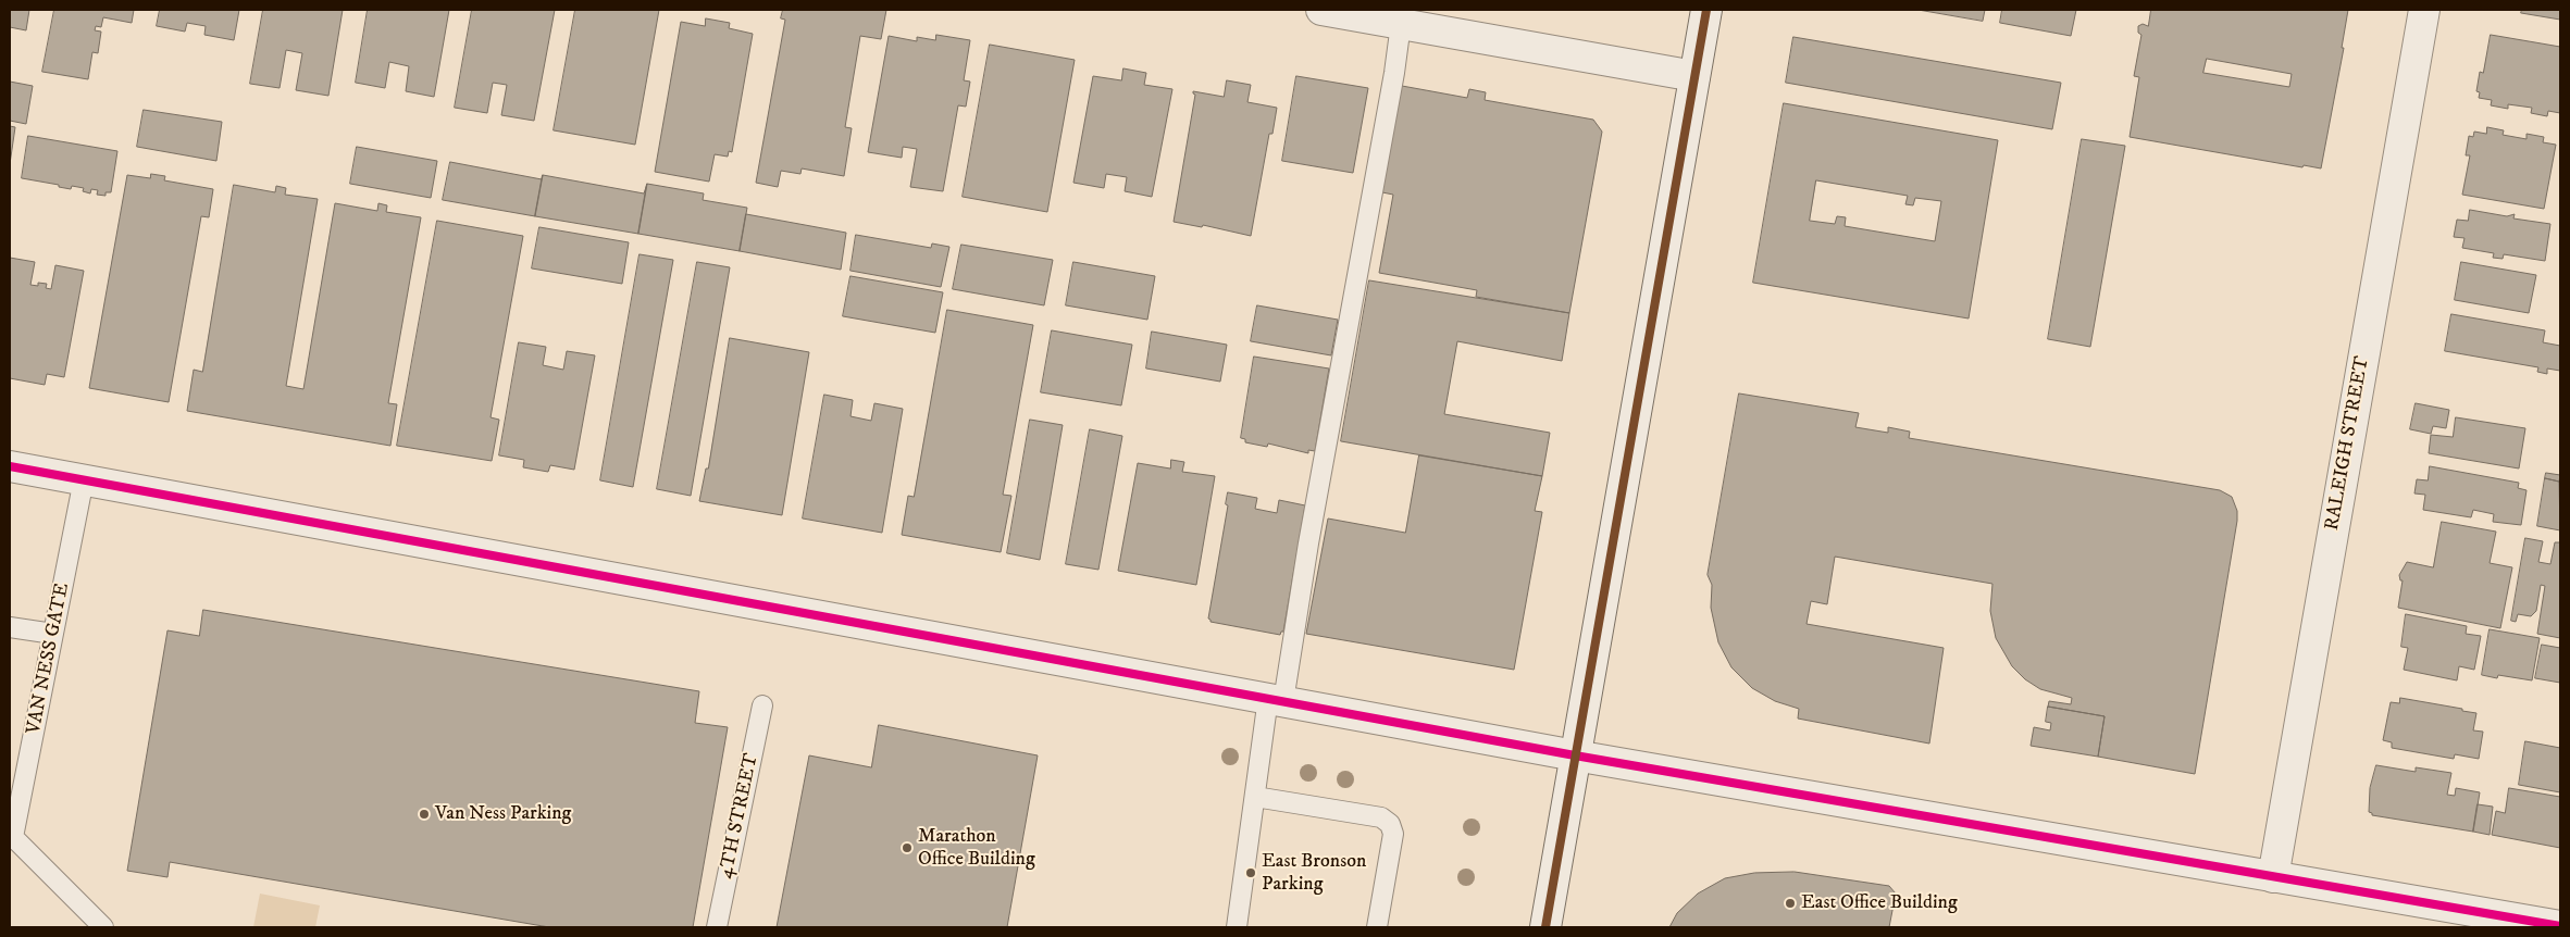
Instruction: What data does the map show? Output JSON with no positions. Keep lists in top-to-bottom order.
{
  "streets": {
    "street": ["RALEIGH STREET"],
    "lane": ["VAN NESS GATE", "4TH STREET"]
  },
  "places": [
    "Van Ness Parking",
    "Marathon Office Building",
    "East Bronson Parking",
    "East Office Building"
  ]
}
